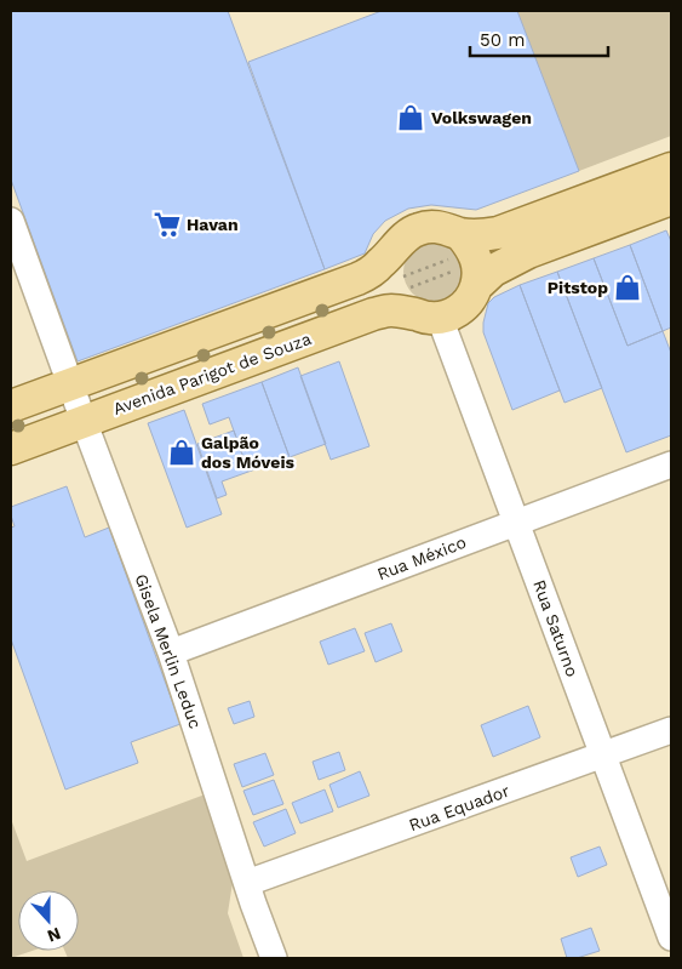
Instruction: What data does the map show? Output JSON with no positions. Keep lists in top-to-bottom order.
{
  "streets": {
    "main road": ["Avenida Parigot de Souza"],
    "street": [
      "Rua México",
      "Rua Saturno",
      "Gisela Merlin Leduc",
      "Rua Equador"
    ]
  },
  "crossings": [
    ["Avenida Parigot de Souza", "Rua Saturno"],
    ["Avenida Parigot de Souza", "Gisela Merlin Leduc"],
    ["Rua México", "Rua Saturno"],
    ["Rua México", "Gisela Merlin Leduc"],
    ["Rua Saturno", "Rua Equador"],
    ["Gisela Merlin Leduc", "Rua Equador"]
  ],
  "places": {
    "shop": ["Volkswagen", "Pitstop", "Galpão dos Móveis"],
    "supermarket": ["Havan"]
  },
  "scale_bar": "50 m",
  "north": "bottom"
}
